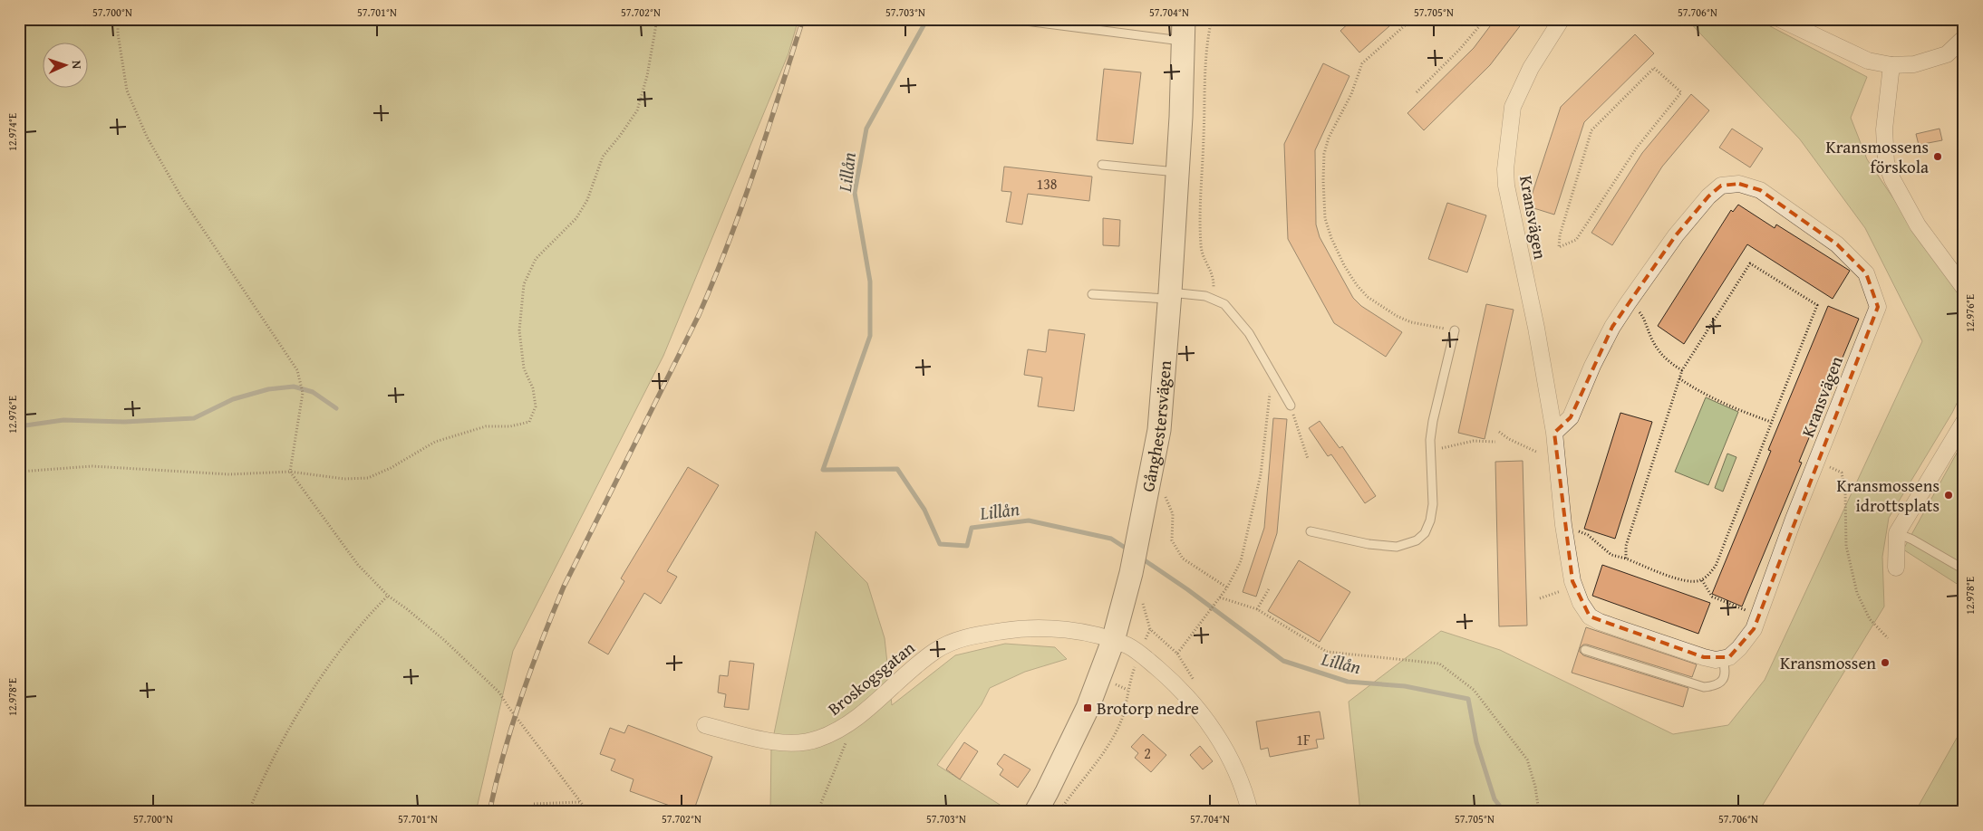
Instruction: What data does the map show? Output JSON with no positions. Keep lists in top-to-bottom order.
{
  "streets": {
    "street": ["Kransvägen", "Gånghestersvägen", "Broskogsgatan"]
  },
  "crossings": [
    ["Gånghestersvägen", "Broskogsgatan"]
  ],
  "water": ["Lillån"],
  "places": {
    "other": ["Kransmossens förskola", "Kransmossens idrottsplats", "Kransmossen"],
    "transit": ["Brotorp nedre"]
  },
  "house_numbers": ["138", "1F", "2"],
  "north": "right",
  "coordinates": [
    "57.700°N",
    "57.701°N",
    "57.702°N",
    "57.703°N",
    "57.704°N",
    "57.705°N",
    "57.706°N",
    "12.974°E",
    "12.976°E",
    "12.978°E"
  ]
}
